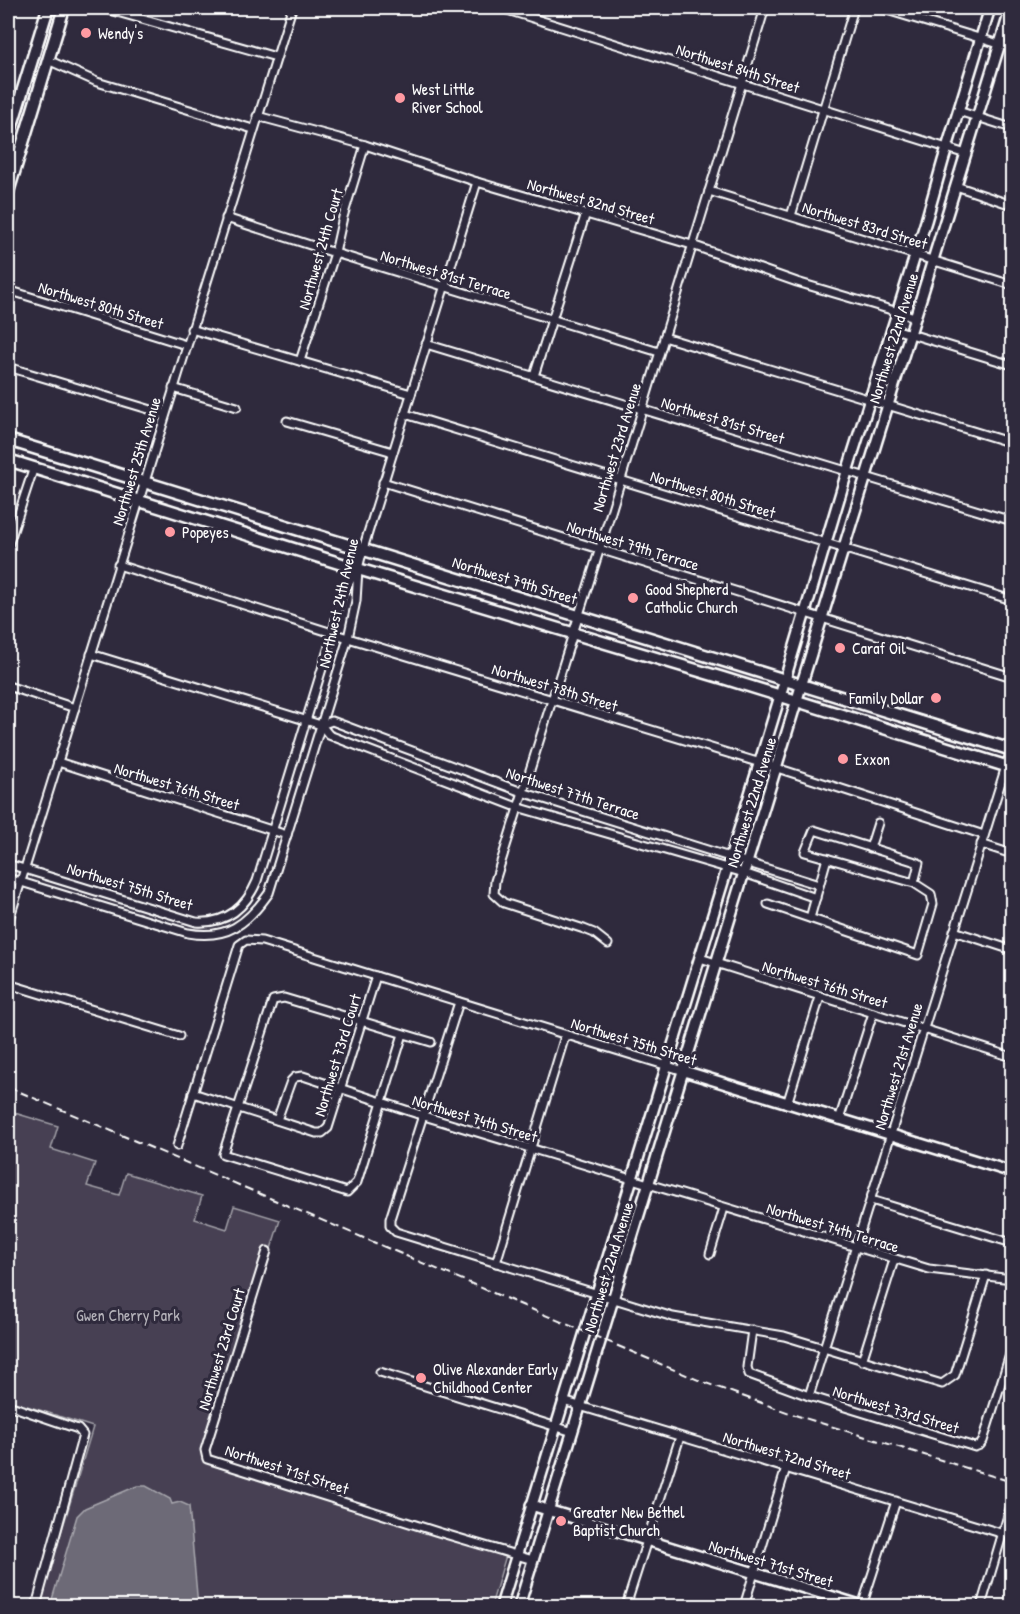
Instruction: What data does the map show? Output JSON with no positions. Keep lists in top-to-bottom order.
{
  "streets": {
    "main road": [
      "Northwest 22nd Avenue",
      "Northwest 79th Street",
      "Northwest 75th Street",
      "Northwest 71st Street"
    ],
    "street": [
      "Northwest 84th Street",
      "Northwest 82nd Street",
      "Northwest 83rd Street",
      "Northwest 24th Court",
      "Northwest 81st Terrace",
      "Northwest 80th Street",
      "Northwest 81st Street",
      "Northwest 23rd Avenue",
      "Northwest 25th Avenue",
      "Northwest 79th Terrace",
      "Northwest 24th Avenue",
      "Northwest 78th Street",
      "Northwest 76th Street",
      "Northwest 77th Terrace",
      "Northwest 73rd Court",
      "Northwest 21st Avenue",
      "Northwest 74th Street",
      "Northwest 74th Terrace",
      "Northwest 23rd Court",
      "Northwest 73rd Street",
      "Northwest 72nd Street"
    ]
  },
  "crossings": [
    ["Northwest 84th Street", "Northwest 22nd Avenue"],
    ["Northwest 84th Street", "Northwest 23rd Avenue"],
    ["Northwest 82nd Street", "Northwest 24th Court"],
    ["Northwest 82nd Street", "Northwest 22nd Avenue"],
    ["Northwest 82nd Street", "Northwest 23rd Avenue"],
    ["Northwest 82nd Street", "Northwest 25th Avenue"],
    ["Northwest 82nd Street", "Northwest 24th Avenue"],
    ["Northwest 83rd Street", "Northwest 22nd Avenue"],
    ["Northwest 83rd Street", "Northwest 23rd Avenue"],
    ["Northwest 24th Court", "Northwest 81st Terrace"],
    ["Northwest 81st Terrace", "Northwest 23rd Avenue"],
    ["Northwest 81st Terrace", "Northwest 25th Avenue"],
    ["Northwest 81st Terrace", "Northwest 24th Avenue"],
    ["Northwest 80th Street", "Northwest 22nd Avenue"],
    ["Northwest 80th Street", "Northwest 23rd Avenue"],
    ["Northwest 80th Street", "Northwest 25th Avenue"],
    ["Northwest 80th Street", "Northwest 24th Avenue"],
    ["Northwest 22nd Avenue", "Northwest 81st Street"],
    ["Northwest 22nd Avenue", "Northwest 79th Terrace"],
    ["Northwest 22nd Avenue", "Northwest 79th Street"],
    ["Northwest 22nd Avenue", "Northwest 78th Street"],
    ["Northwest 22nd Avenue", "Northwest 76th Street"],
    ["Northwest 22nd Avenue", "Northwest 77th Terrace"],
    ["Northwest 22nd Avenue", "Northwest 75th Street"],
    ["Northwest 22nd Avenue", "Northwest 74th Street"],
    ["Northwest 22nd Avenue", "Northwest 74th Terrace"],
    ["Northwest 22nd Avenue", "Northwest 72nd Street"],
    ["Northwest 22nd Avenue", "Northwest 71st Street"],
    ["Northwest 81st Street", "Northwest 23rd Avenue"],
    ["Northwest 81st Street", "Northwest 24th Avenue"],
    ["Northwest 23rd Avenue", "Northwest 79th Terrace"],
    ["Northwest 23rd Avenue", "Northwest 79th Street"],
    ["Northwest 23rd Avenue", "Northwest 78th Street"],
    ["Northwest 23rd Avenue", "Northwest 77th Terrace"],
    ["Northwest 25th Avenue", "Northwest 79th Street"],
    ["Northwest 25th Avenue", "Northwest 78th Street"],
    ["Northwest 25th Avenue", "Northwest 76th Street"],
    ["Northwest 25th Avenue", "Northwest 77th Terrace"],
    ["Northwest 25th Avenue", "Northwest 75th Street"],
    ["Northwest 79th Terrace", "Northwest 24th Avenue"],
    ["Northwest 79th Street", "Northwest 24th Avenue"],
    ["Northwest 79th Street", "Northwest 75th Street"],
    ["Northwest 79th Street", "Northwest 21st Avenue"],
    ["Northwest 24th Avenue", "Northwest 78th Street"],
    ["Northwest 24th Avenue", "Northwest 76th Street"],
    ["Northwest 24th Avenue", "Northwest 77th Terrace"],
    ["Northwest 24th Avenue", "Northwest 75th Street"],
    ["Northwest 78th Street", "Northwest 75th Street"],
    ["Northwest 78th Street", "Northwest 21st Avenue"],
    ["Northwest 76th Street", "Northwest 75th Street"],
    ["Northwest 76th Street", "Northwest 21st Avenue"],
    ["Northwest 77th Terrace", "Northwest 75th Street"],
    ["Northwest 75th Street", "Northwest 73rd Court"],
    ["Northwest 75th Street", "Northwest 21st Avenue"],
    ["Northwest 73rd Court", "Northwest 74th Street"],
    ["Northwest 21st Avenue", "Northwest 74th Terrace"],
    ["Northwest 21st Avenue", "Northwest 73rd Street"],
    ["Northwest 74th Street", "Northwest 74th Terrace"],
    ["Northwest 23rd Court", "Northwest 71st Street"]
  ],
  "parks": ["Gwen Cherry Park"],
  "places": [
    "Wendy's",
    "West Little River School",
    "Popeyes",
    "Good Shepherd Catholic Church",
    "Caraf Oil",
    "Family Dollar",
    "Exxon",
    "Olive Alexander Early Childhood Center",
    "Greater New Bethel Baptist Church"
  ]
}
